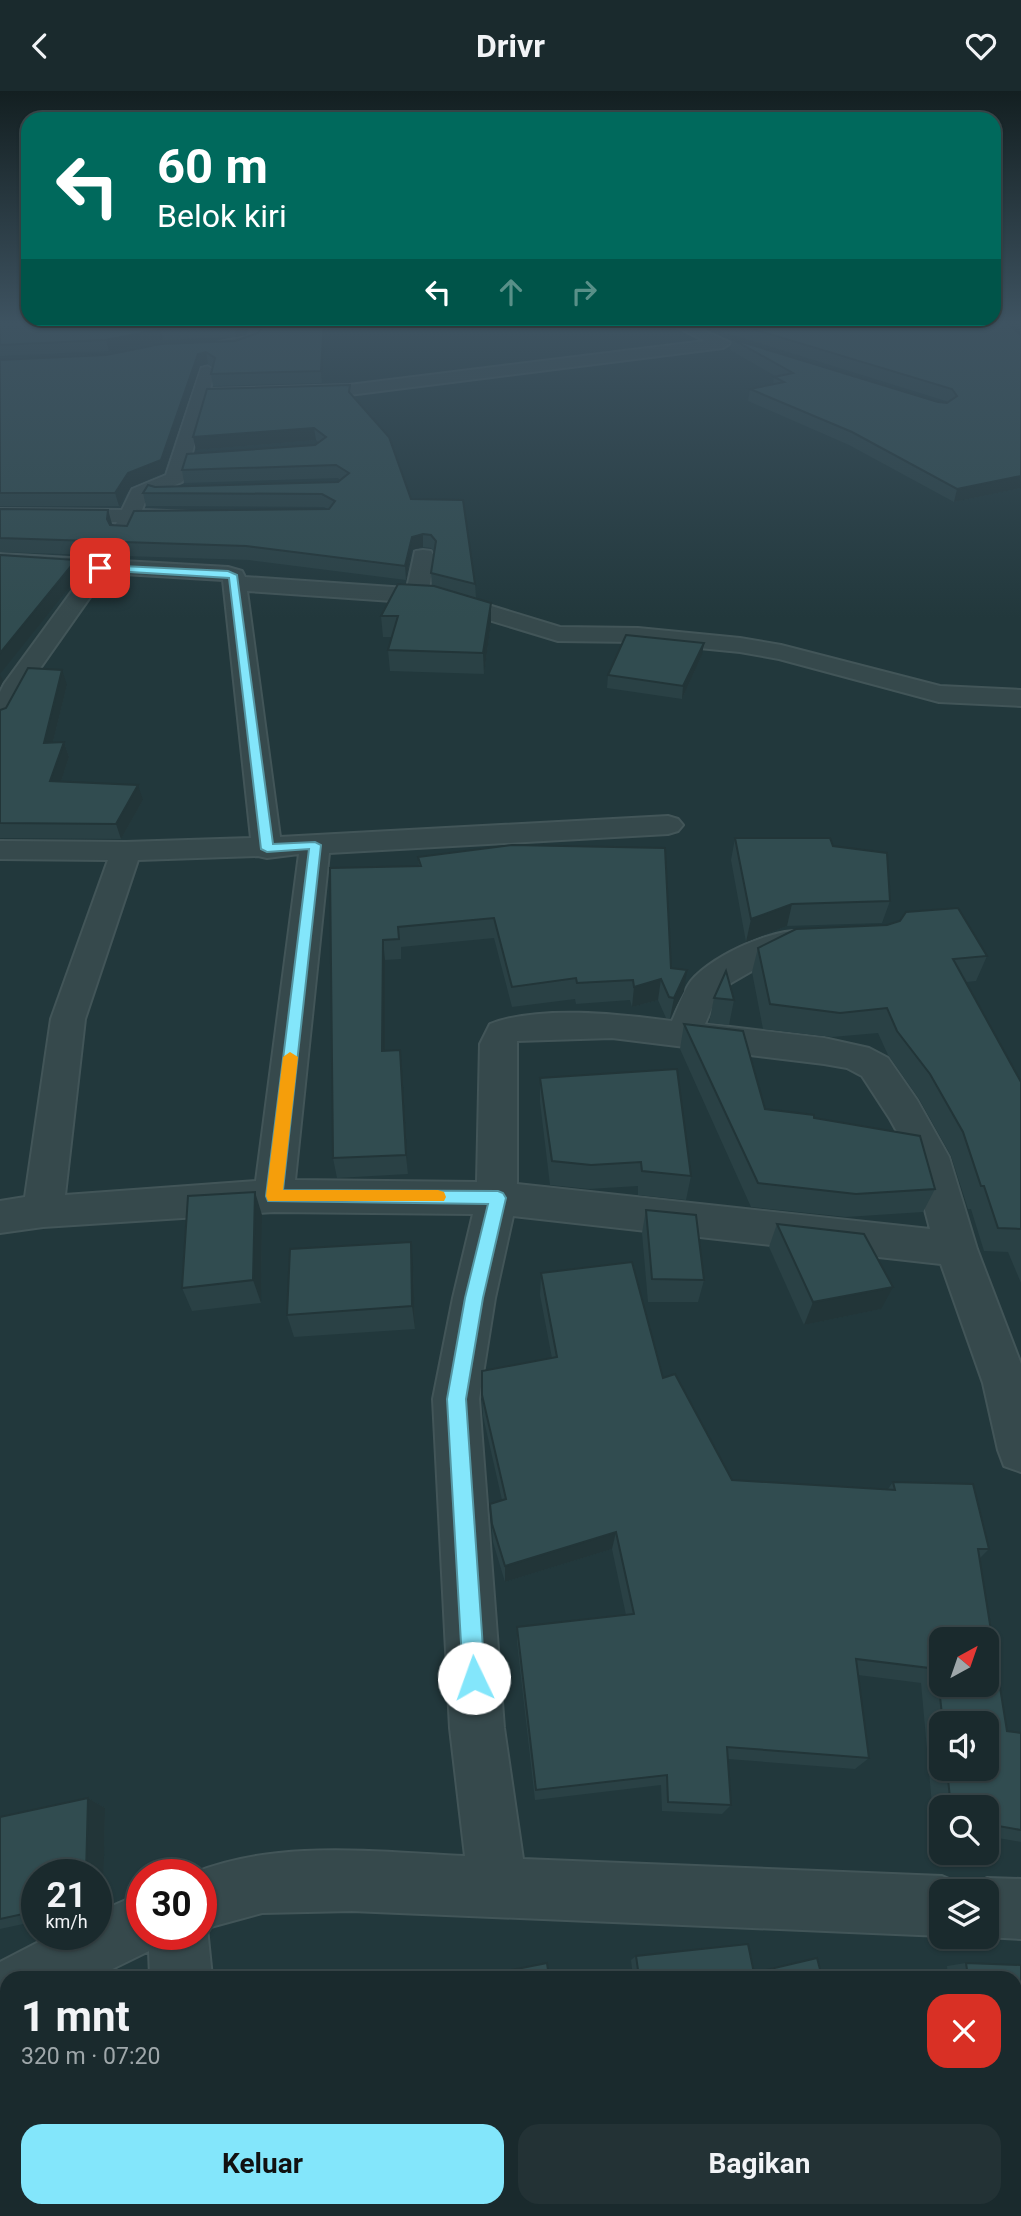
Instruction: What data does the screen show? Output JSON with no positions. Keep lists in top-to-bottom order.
{
  "north": "top right",
  "page": {
    "header": "Drivr",
    "turn": ["60 m", "Belok kiri"],
    "speed": "21 km/h",
    "limit": "30",
    "heading": ["1 mnt", "320 m · 07:20"],
    "buttons": ["Keluar", "Bagikan"]
  }
}
